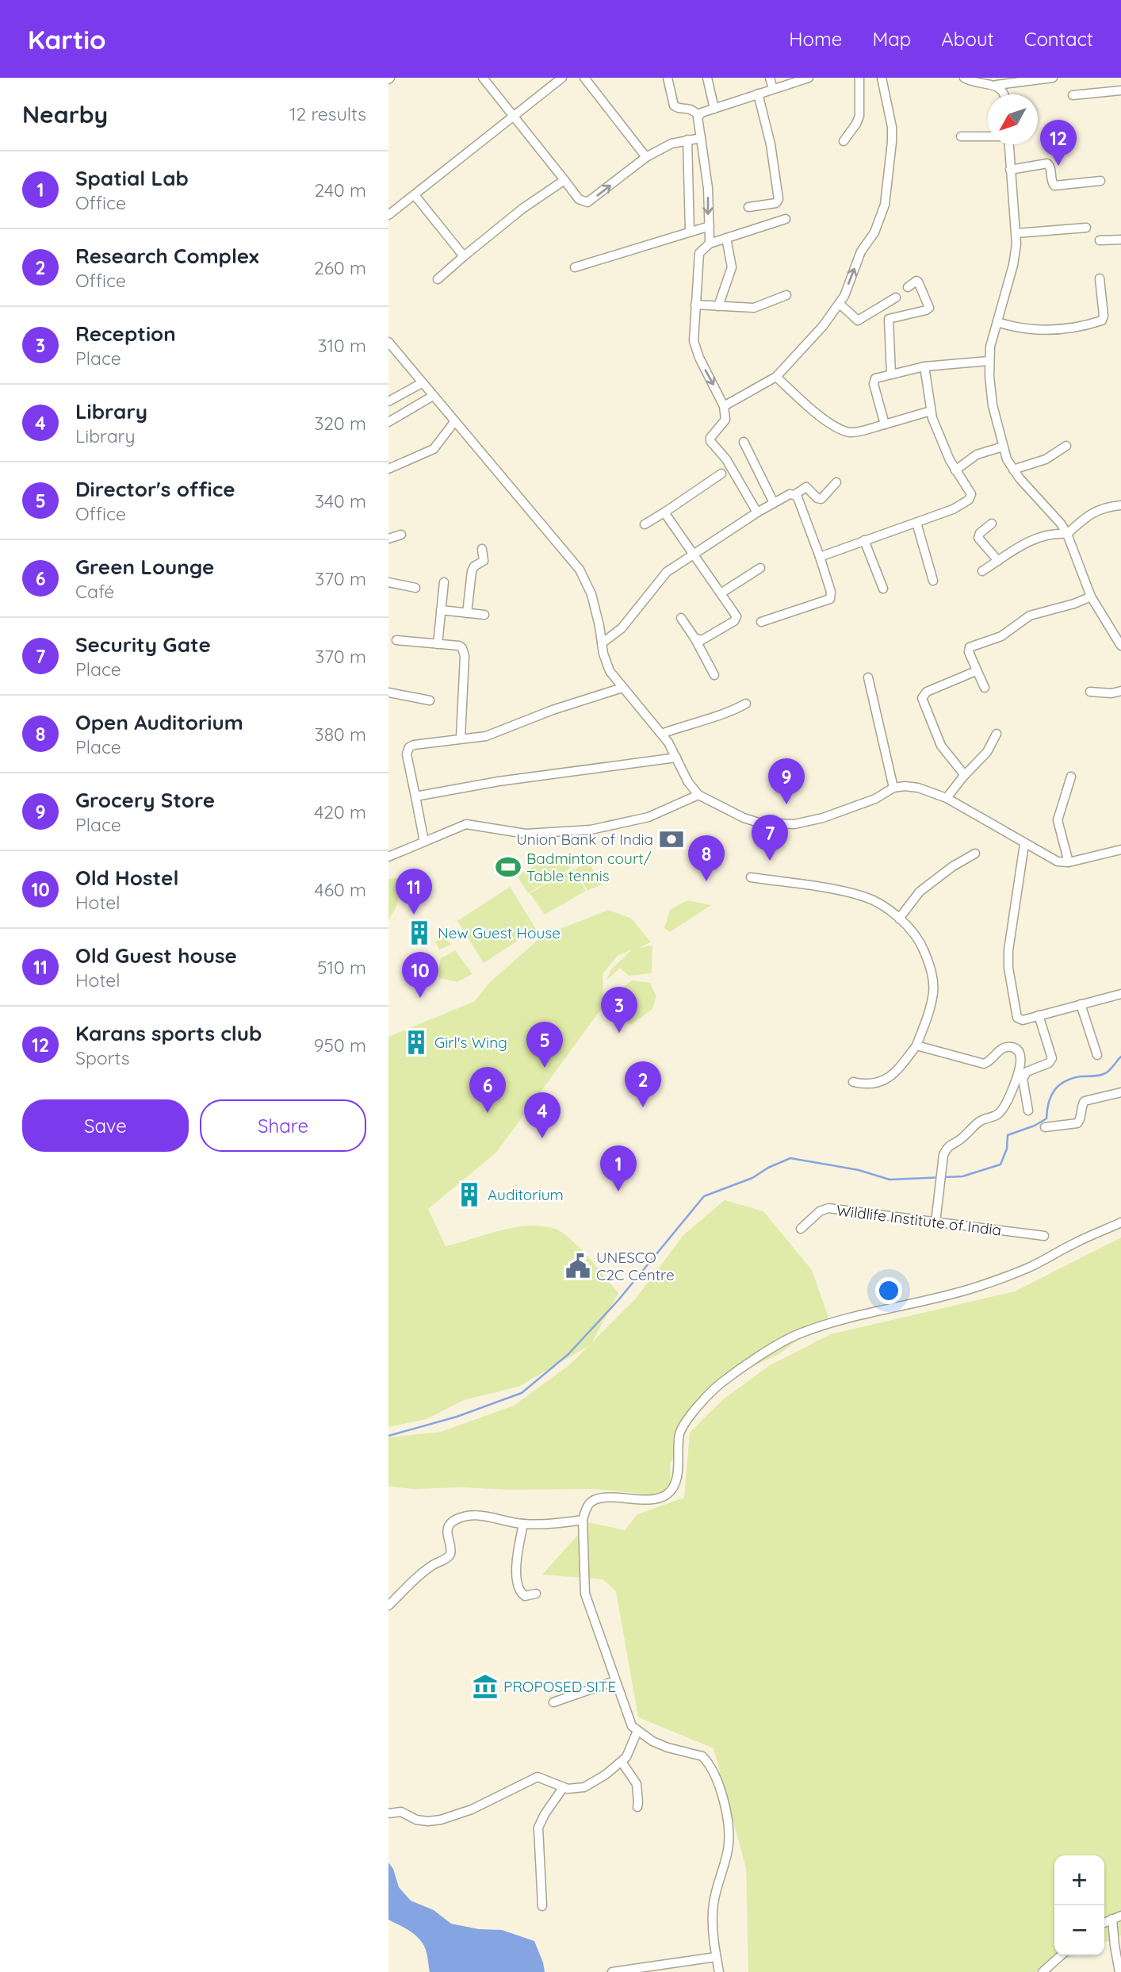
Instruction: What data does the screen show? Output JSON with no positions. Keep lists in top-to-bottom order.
{
  "streets": {
    "street": ["Wildlife Institute of India"]
  },
  "places": {
    "bank": ["Union Bank of India"],
    "sports": ["Badminton court/ Table tennis"],
    "building": ["New Guest House", "Girl's Wing", "Auditorium"],
    "public building": ["UNESCO C2C Centre"],
    "museum": ["PROPOSED SITE"]
  },
  "north": "bottom left",
  "page": {
    "header": "Kartio",
    "nav": [
      "Home",
      "Map",
      "About",
      "Contact"
    ],
    "heading": ["Nearby", "12 results"],
    "pins": [
      "12",
      "9",
      "7",
      "8",
      "11",
      "10",
      "3",
      "5",
      "2",
      "6",
      "4",
      "1"
    ],
    "list": [
      {
        "mark": "1",
        "name": "Spatial Lab",
        "note": "Office",
        "value": "240 m"
      },
      {
        "mark": "2",
        "name": "Research Complex",
        "note": "Office",
        "value": "260 m"
      },
      {
        "mark": "3",
        "name": "Reception",
        "note": "Place",
        "value": "310 m"
      },
      {
        "mark": "4",
        "name": "Library",
        "note": "Library",
        "value": "320 m"
      },
      {
        "mark": "5",
        "name": "Director's office",
        "note": "Office",
        "value": "340 m"
      },
      {
        "mark": "6",
        "name": "Green Lounge",
        "note": "Café",
        "value": "370 m"
      },
      {
        "mark": "7",
        "name": "Security Gate",
        "note": "Place",
        "value": "370 m"
      },
      {
        "mark": "8",
        "name": "Open Auditorium",
        "note": "Place",
        "value": "380 m"
      },
      {
        "mark": "9",
        "name": "Grocery Store",
        "note": "Place",
        "value": "420 m"
      },
      {
        "mark": "10",
        "name": "Old Hostel",
        "note": "Hotel",
        "value": "460 m"
      },
      {
        "mark": "11",
        "name": "Old Guest house",
        "note": "Hotel",
        "value": "510 m"
      },
      {
        "mark": "12",
        "name": "Karans sports club",
        "note": "Sports",
        "value": "950 m"
      }
    ],
    "buttons": ["Save", "Share"],
    "map_buttons": ["+", "−"]
  }
}
